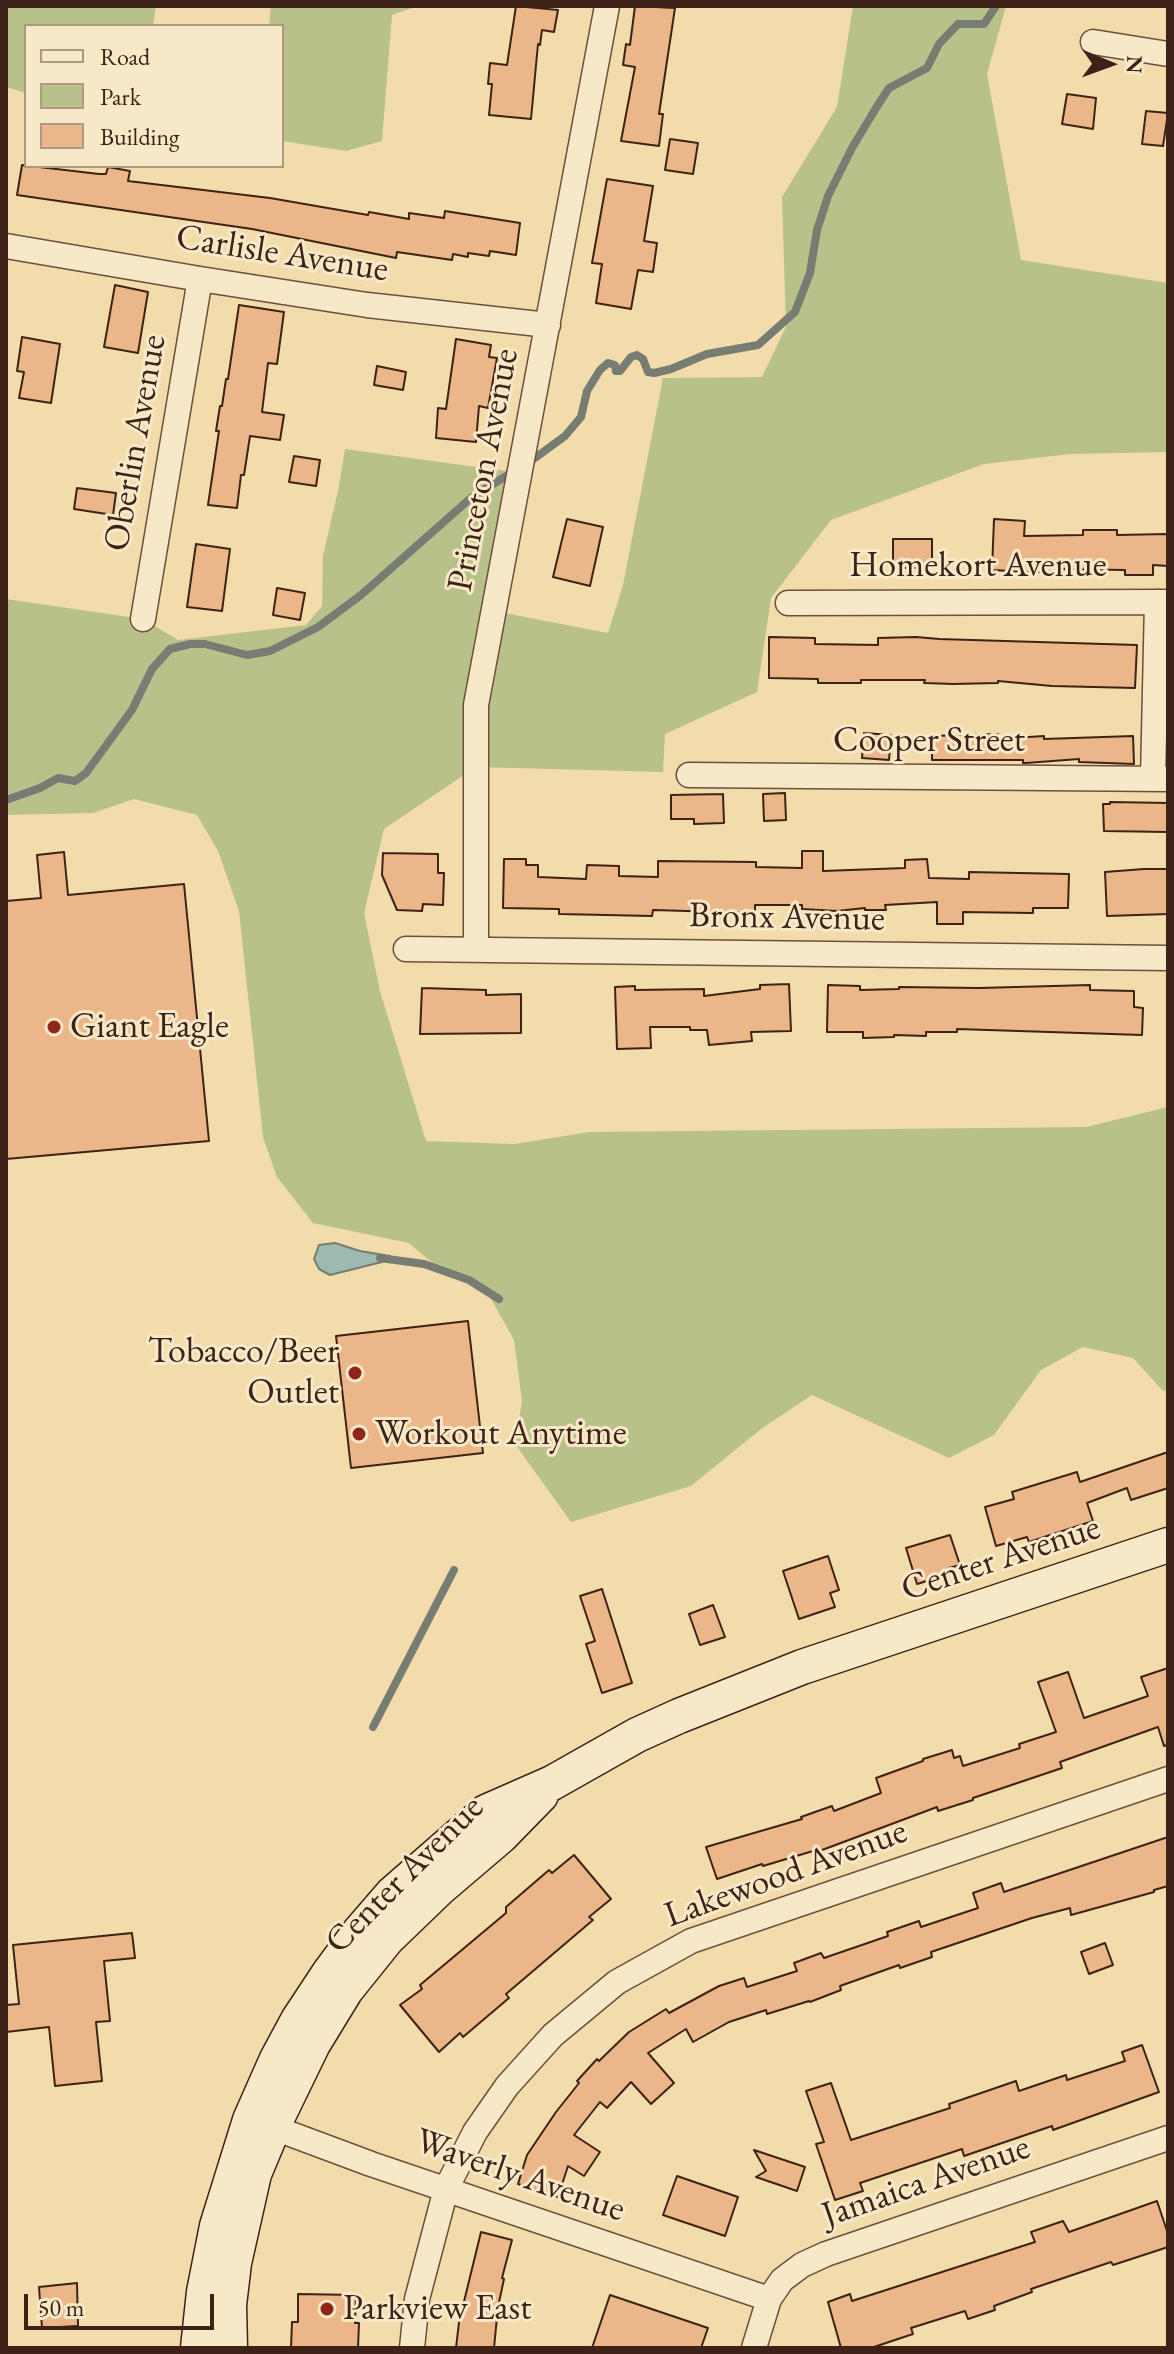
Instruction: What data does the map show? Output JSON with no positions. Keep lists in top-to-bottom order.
{
  "streets": {
    "street": [
      "Carlisle Avenue",
      "Oberlin Avenue",
      "Princeton Avenue",
      "Homekort Avenue",
      "Cooper Street",
      "Bronx Avenue",
      "Center Avenue",
      "Lakewood Avenue",
      "Waverly Avenue",
      "Jamaica Avenue"
    ]
  },
  "crossings": [
    ["Carlisle Avenue", "Oberlin Avenue"],
    ["Carlisle Avenue", "Princeton Avenue"],
    ["Princeton Avenue", "Bronx Avenue"],
    ["Center Avenue", "Waverly Avenue"],
    ["Lakewood Avenue", "Waverly Avenue"],
    ["Waverly Avenue", "Jamaica Avenue"]
  ],
  "places": [
    "Giant Eagle",
    "Tobacco/Beer Outlet",
    "Workout Anytime",
    "Parkview East"
  ],
  "legend": ["Road", "Park", "Building"],
  "scale_bar": "50 m",
  "north": "right"
}
